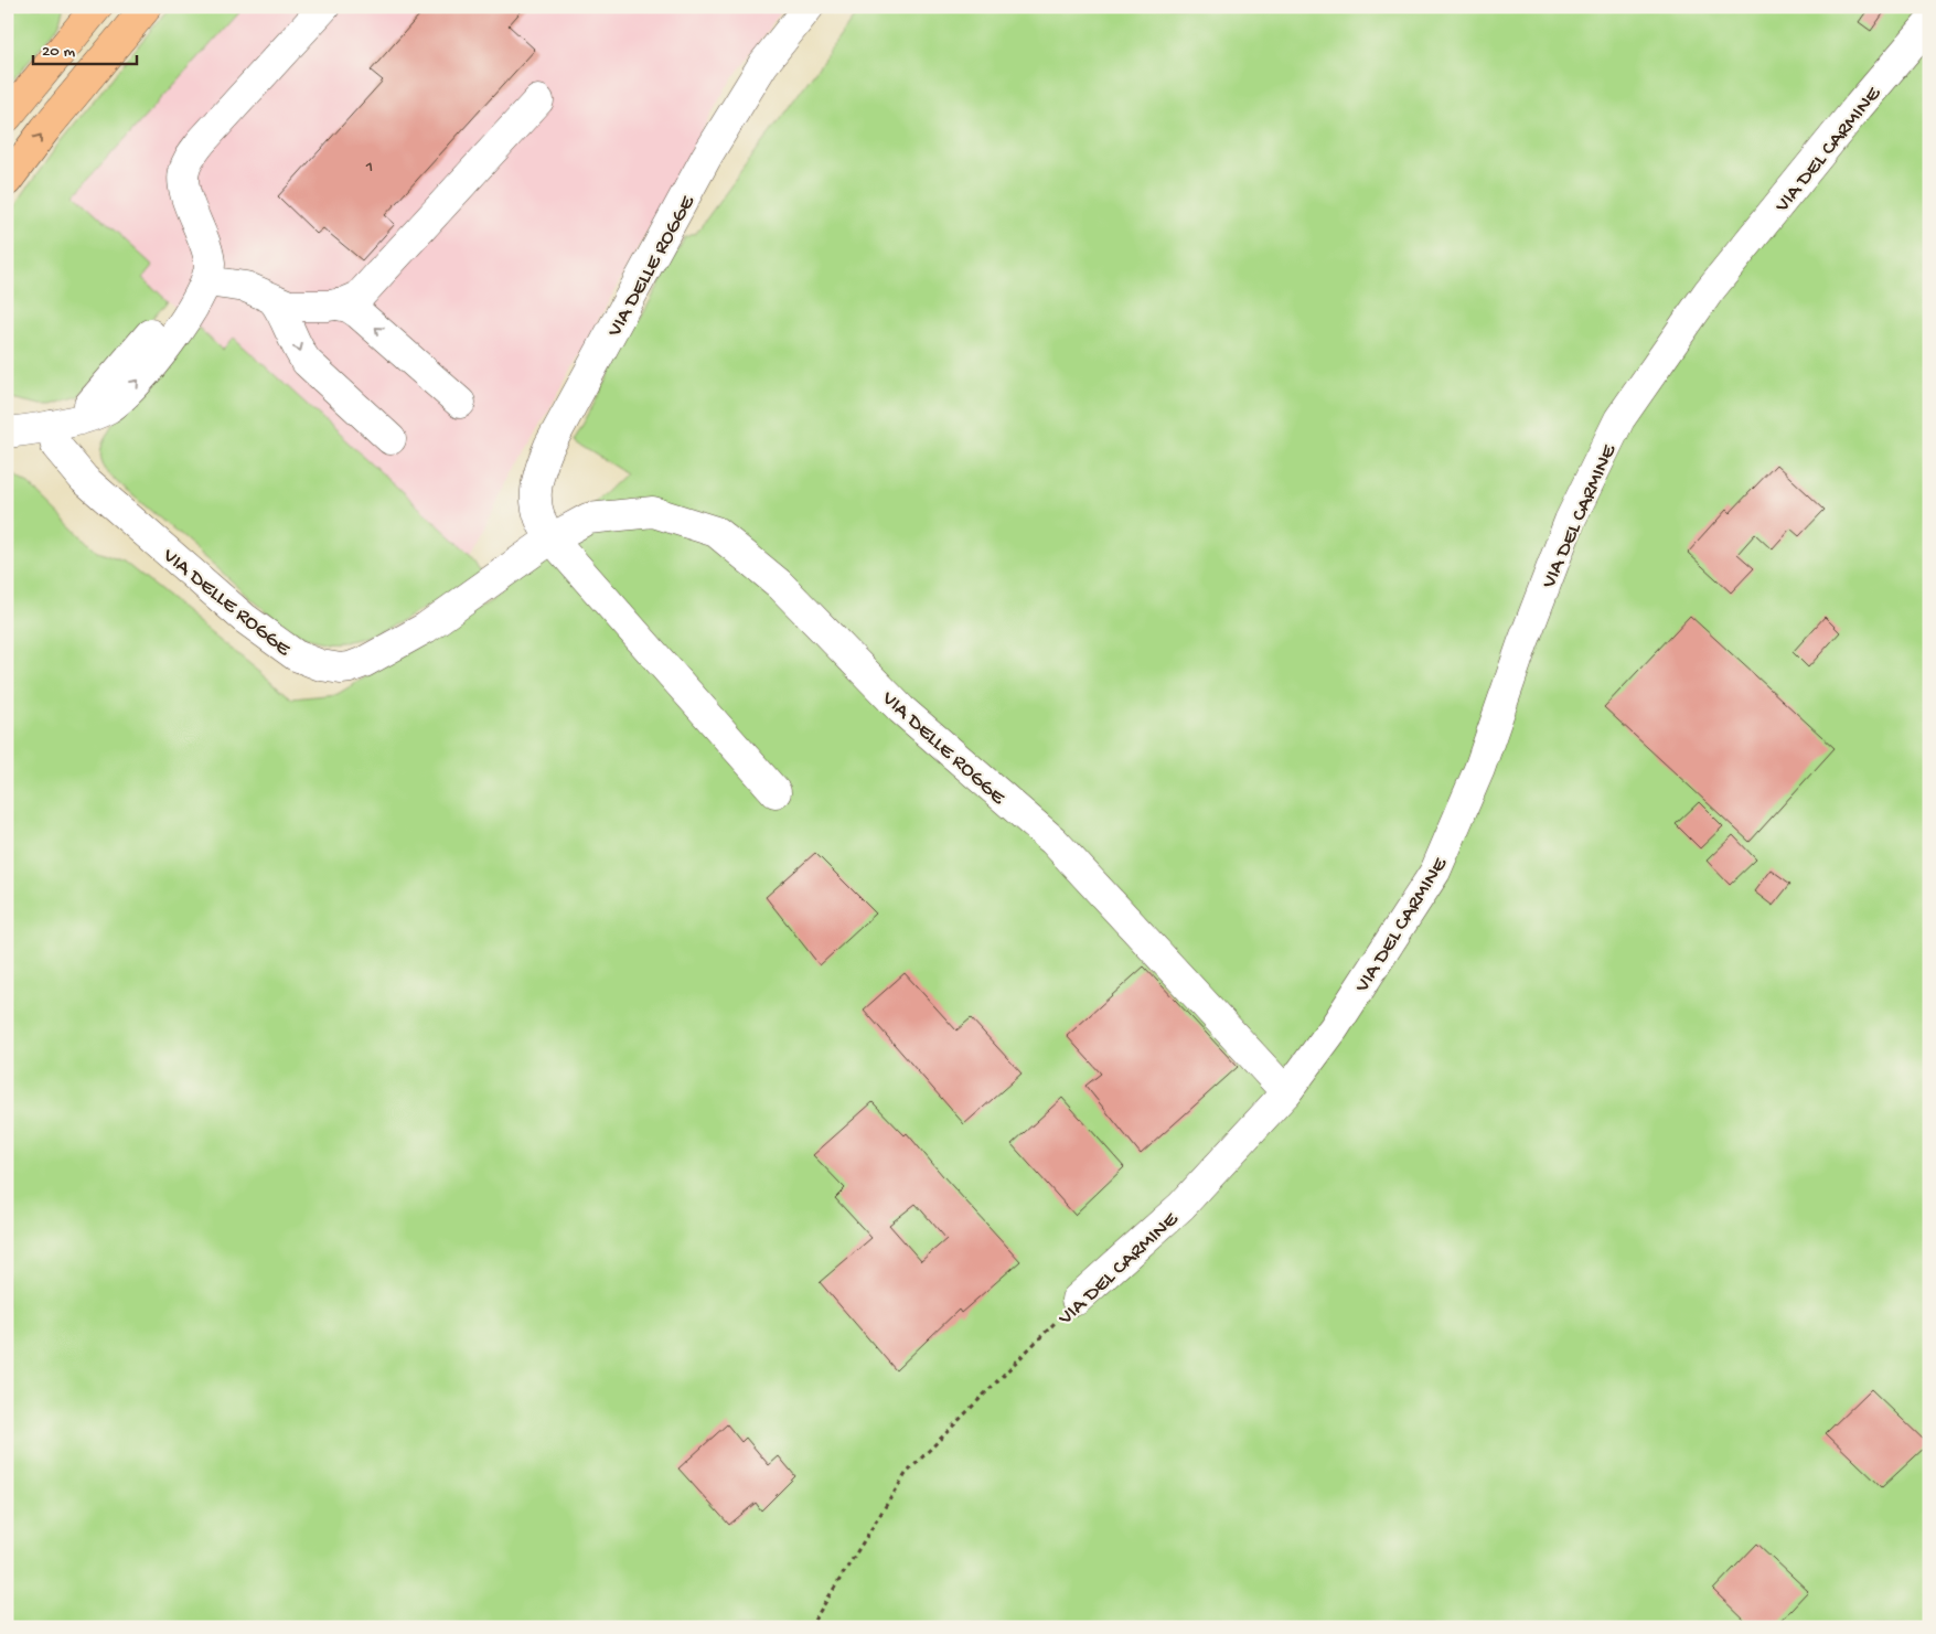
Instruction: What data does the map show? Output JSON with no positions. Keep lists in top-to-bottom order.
{
  "streets": {
    "street": ["VIA DEL CARMINE", "VIA DELLE ROGGE"]
  },
  "crossings": [
    ["VIA DEL CARMINE", "VIA DELLE ROGGE"]
  ],
  "house_numbers": ["1"],
  "scale_bar": "20 m"
}
